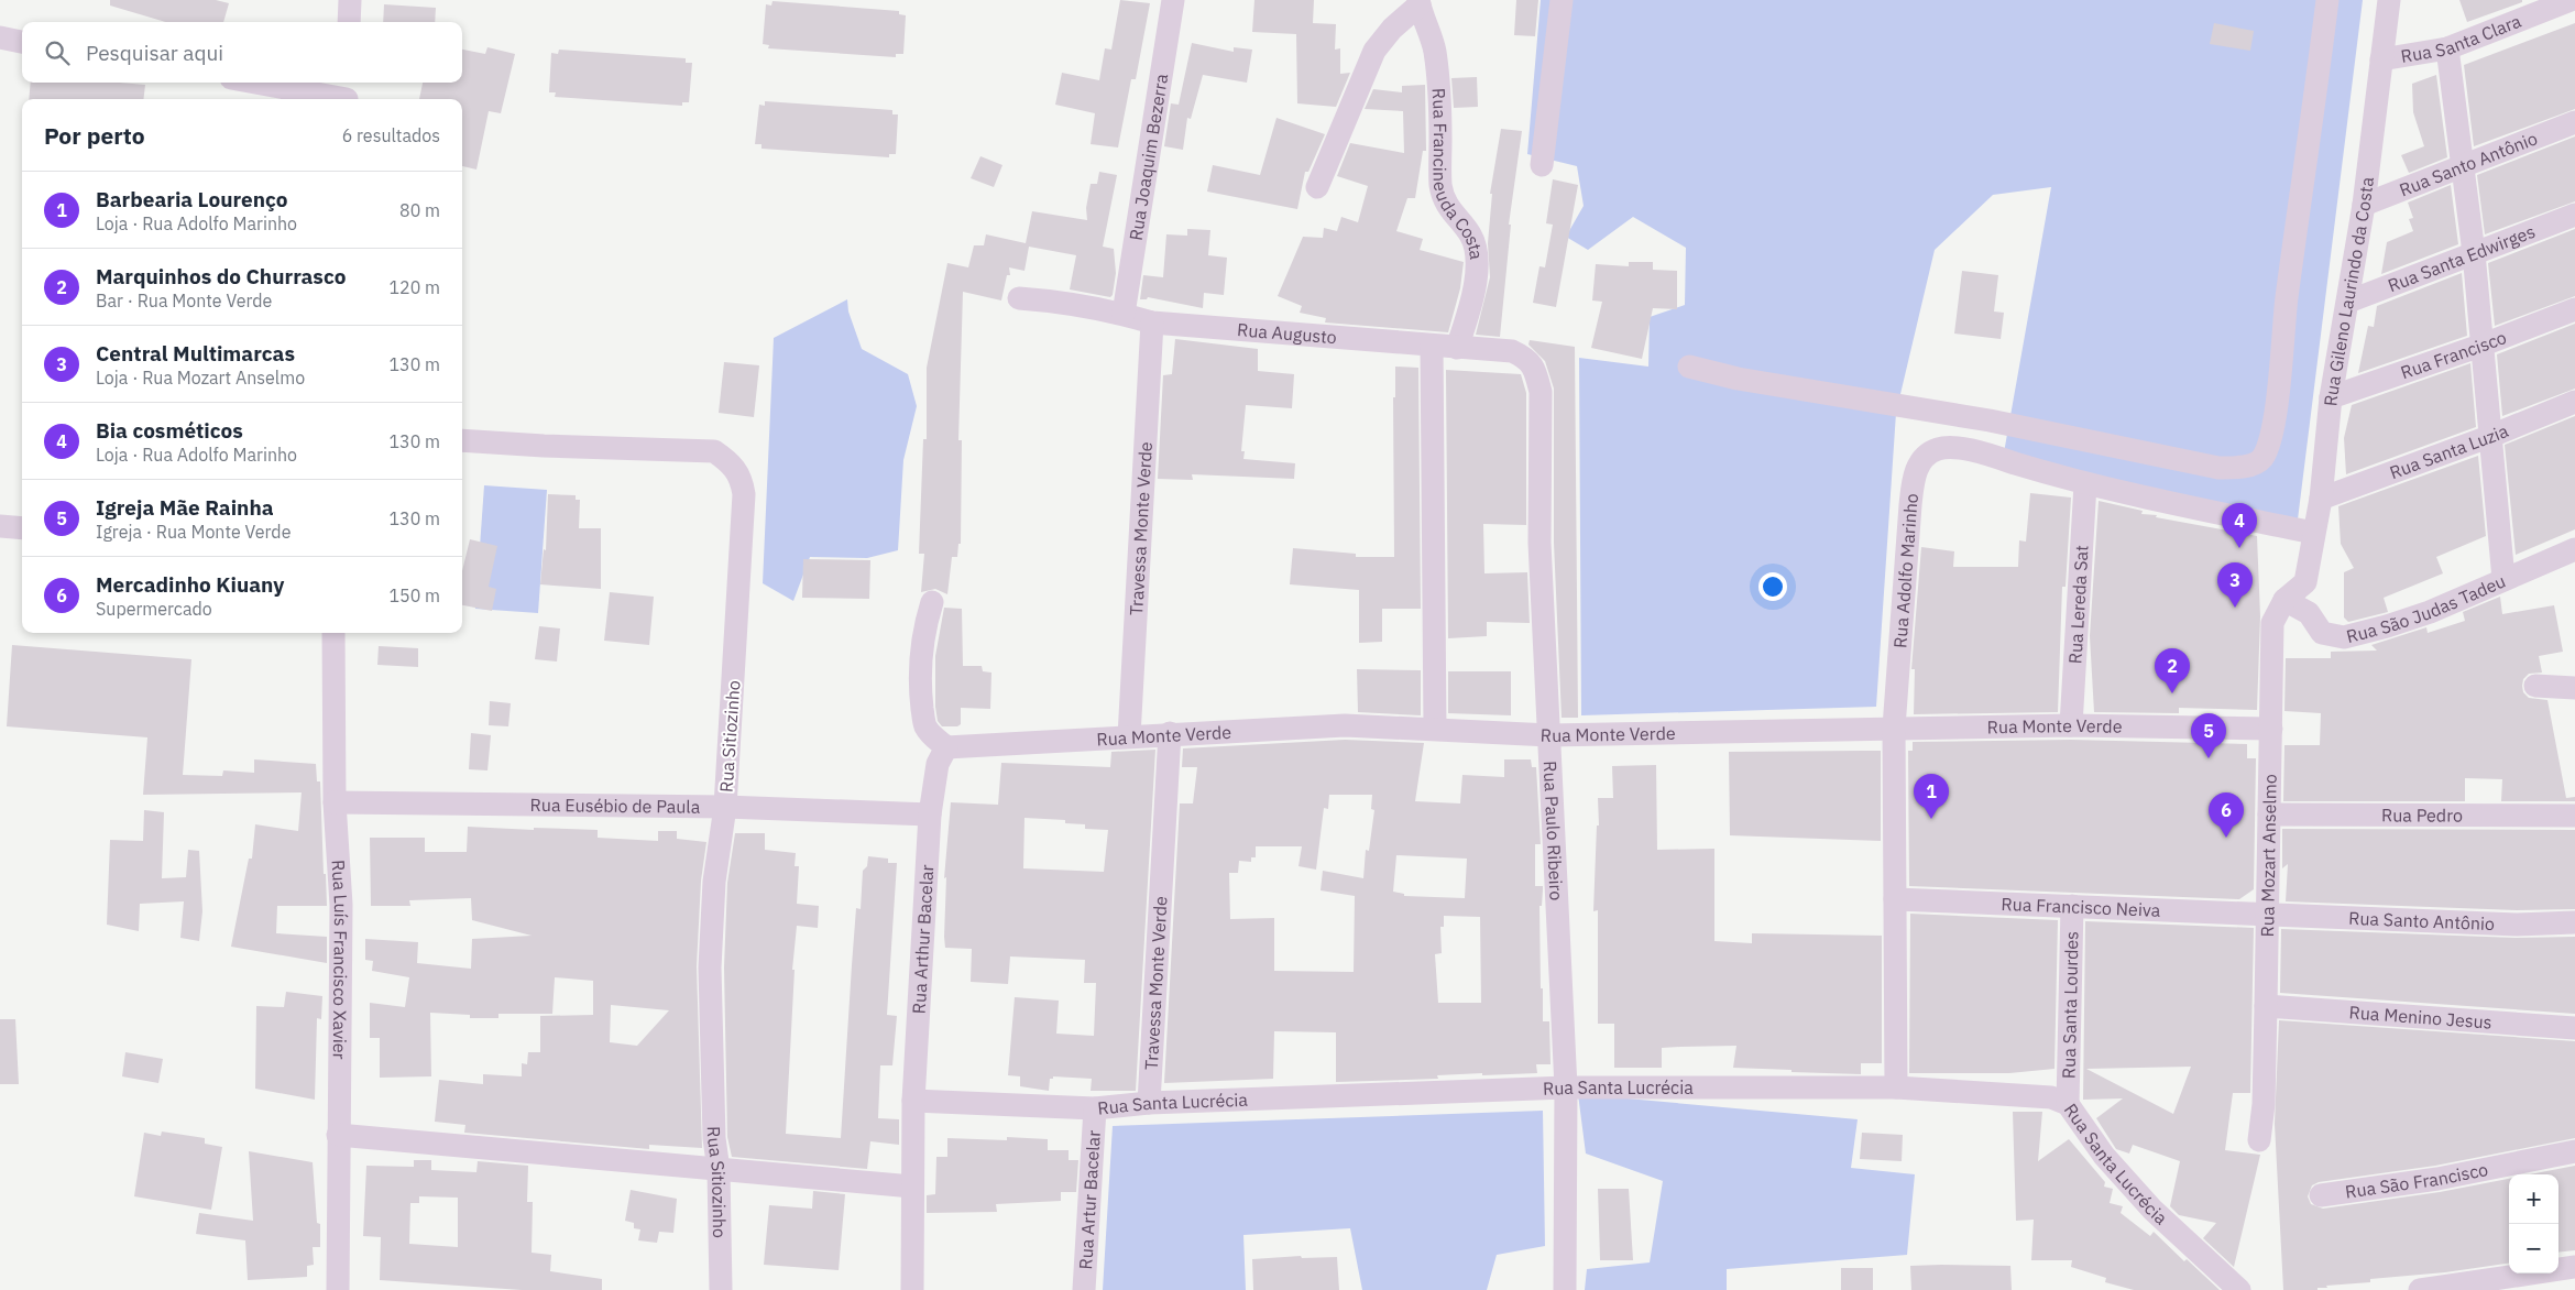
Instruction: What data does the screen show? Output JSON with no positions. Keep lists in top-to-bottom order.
{
  "streets": {
    "street": [
      "Rua Santa Clara",
      "Rua Joaquim Bezerra",
      "Rua Santo Antônio",
      "Rua Francineuda Costa",
      "Rua Santa Edwirges",
      "Rua Gileno Laurindo da Costa",
      "Rua Augusto",
      "Rua Francisco",
      "Rua Santa Luzia",
      "Travessa Monte Verde",
      "Rua Adolfo Marinho",
      "Rua Lereda Sat",
      "Rua São Judas Tadeu",
      "Rua Monte Verde",
      "Rua Sitiozinho",
      "Rua Eusébio de Paula",
      "Rua Pedro",
      "Rua Paulo Ribeiro",
      "Rua Mozart Anselmo",
      "Rua Francisco Neiva",
      "Rua Arthur Bacelar",
      "Rua Luís Francisco Xavier",
      "Rua Santa Lourdes",
      "Rua Menino Jesus",
      "Rua Santa Lucrécia",
      "Rua São Francisco",
      "Rua Artur Bacelar"
    ]
  },
  "crossings": [
    ["Rua Santa Clara", "Rua Gileno Laurindo da Costa"],
    ["Rua Joaquim Bezerra", "Rua Augusto"],
    ["Rua Santo Antônio", "Rua Gileno Laurindo da Costa"],
    ["Rua Santo Antônio", "Rua Mozart Anselmo"],
    ["Rua Santo Antônio", "Rua Francisco Neiva"],
    ["Rua Francineuda Costa", "Rua Augusto"],
    ["Rua Santa Edwirges", "Rua Gileno Laurindo da Costa"],
    ["Rua Gileno Laurindo da Costa", "Rua Francisco"],
    ["Rua Gileno Laurindo da Costa", "Rua Santa Luzia"],
    ["Rua Gileno Laurindo da Costa", "Rua Adolfo Marinho"],
    ["Rua Gileno Laurindo da Costa", "Rua Mozart Anselmo"],
    ["Rua Augusto", "Travessa Monte Verde"],
    ["Rua Augusto", "Rua Paulo Ribeiro"],
    ["Travessa Monte Verde", "Rua Monte Verde"],
    ["Travessa Monte Verde", "Rua Santa Lucrécia"],
    ["Rua Adolfo Marinho", "Rua Lereda Sat"],
    ["Rua Adolfo Marinho", "Rua Monte Verde"],
    ["Rua Adolfo Marinho", "Rua Francisco Neiva"],
    ["Rua Adolfo Marinho", "Rua Santa Lucrécia"],
    ["Rua Lereda Sat", "Rua Monte Verde"],
    ["Rua São Judas Tadeu", "Rua Mozart Anselmo"],
    ["Rua Monte Verde", "Rua Paulo Ribeiro"],
    ["Rua Monte Verde", "Rua Mozart Anselmo"],
    ["Rua Monte Verde", "Rua Arthur Bacelar"],
    ["Rua Sitiozinho", "Rua Eusébio de Paula"],
    ["Rua Eusébio de Paula", "Rua Arthur Bacelar"],
    ["Rua Eusébio de Paula", "Rua Luís Francisco Xavier"],
    ["Rua Pedro", "Rua Mozart Anselmo"],
    ["Rua Paulo Ribeiro", "Rua Santa Lucrécia"],
    ["Rua Mozart Anselmo", "Rua Francisco Neiva"],
    ["Rua Mozart Anselmo", "Rua Menino Jesus"],
    ["Rua Francisco Neiva", "Rua Santa Lourdes"],
    ["Rua Arthur Bacelar", "Rua Santa Lucrécia"],
    ["Rua Santa Lourdes", "Rua Santa Lucrécia"],
    ["Rua Santa Lucrécia", "Rua Artur Bacelar"]
  ],
  "page": {
    "search": "Pesquisar aqui",
    "heading": ["Por perto", "6 resultados"],
    "list": [
      {
        "mark": "1",
        "name": "Barbearia Lourenço",
        "note": "Loja · Rua Adolfo Marinho",
        "value": "80 m"
      },
      {
        "mark": "2",
        "name": "Marquinhos do Churrasco",
        "note": "Bar · Rua Monte Verde",
        "value": "120 m"
      },
      {
        "mark": "3",
        "name": "Central Multimarcas",
        "note": "Loja · Rua Mozart Anselmo",
        "value": "130 m"
      },
      {
        "mark": "4",
        "name": "Bia cosméticos",
        "note": "Loja · Rua Adolfo Marinho",
        "value": "130 m"
      },
      {
        "mark": "5",
        "name": "Igreja Mãe Rainha",
        "note": "Igreja · Rua Monte Verde",
        "value": "130 m"
      },
      {
        "mark": "6",
        "name": "Mercadinho Kiuany",
        "note": "Supermercado",
        "value": "150 m"
      }
    ],
    "pins": [
      "4",
      "3",
      "2",
      "5",
      "1",
      "6"
    ],
    "map_buttons": ["+", "−"]
  }
}
